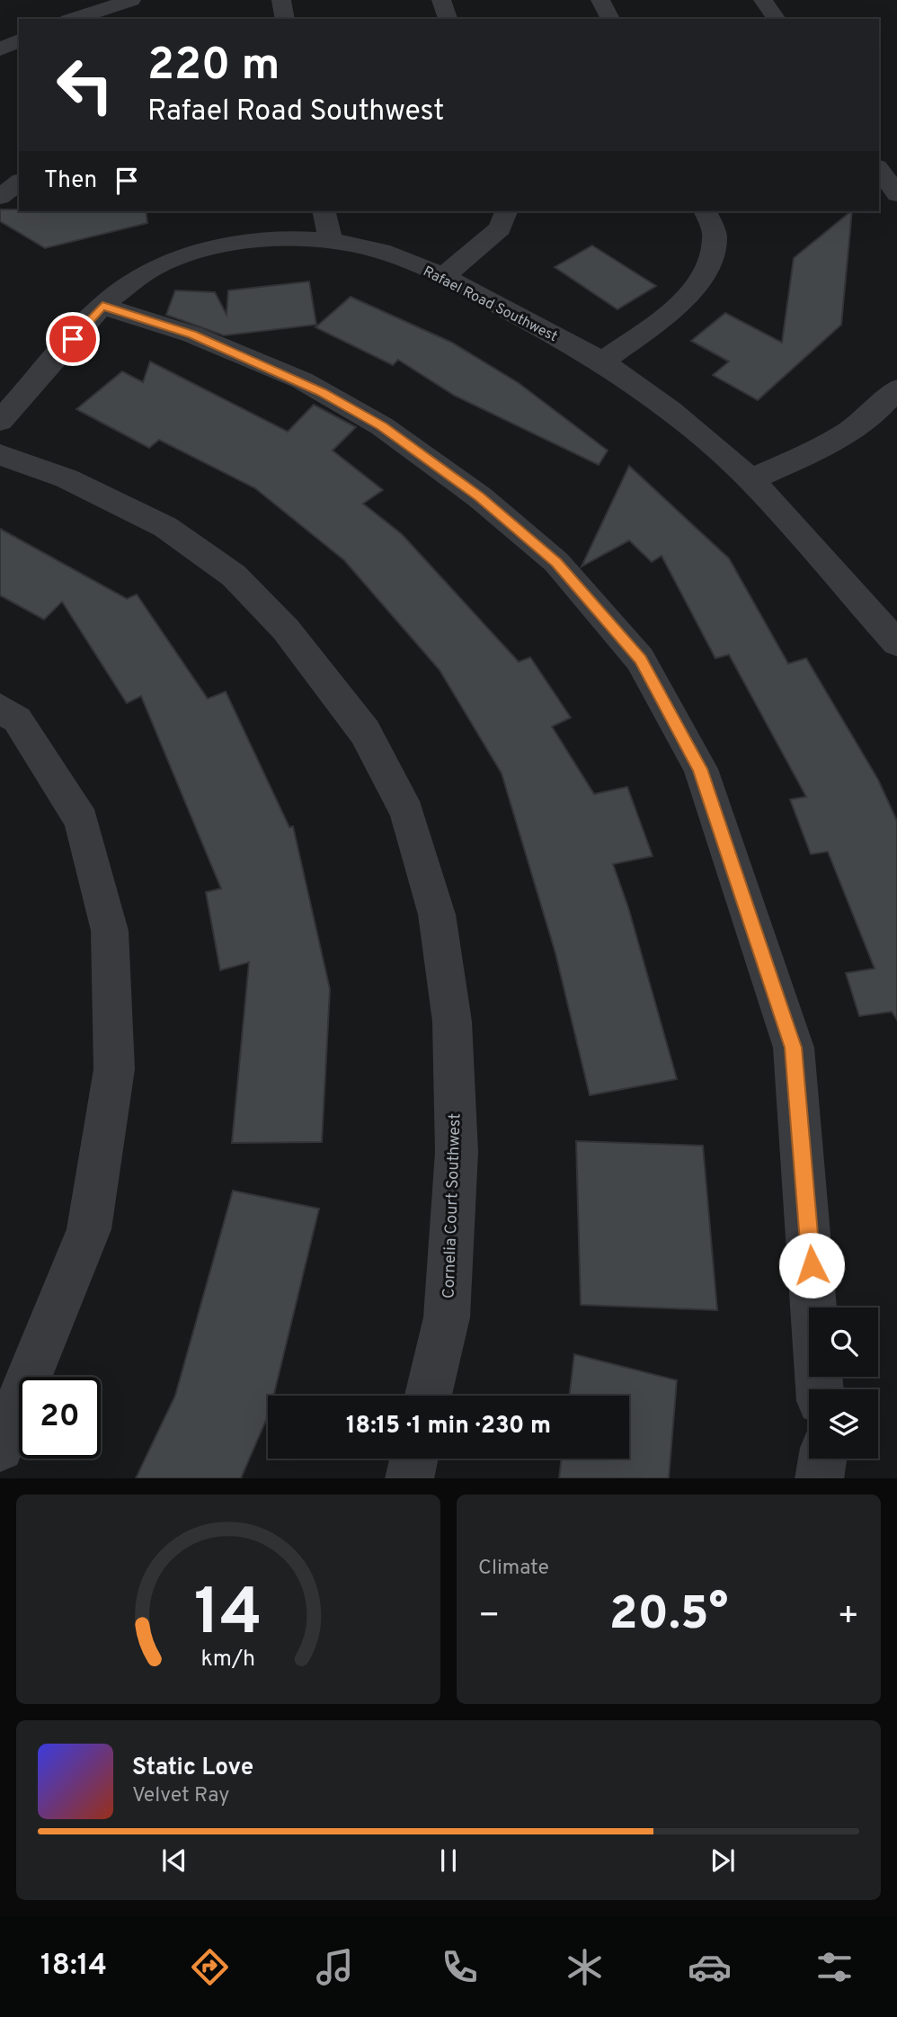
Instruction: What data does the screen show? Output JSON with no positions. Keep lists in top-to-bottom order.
{
  "streets": {
    "street": ["Rafael Road Southwest", "Cornelia Court Southwest"]
  },
  "page": {
    "turn": ["220 m", "Rafael Road Southwest"],
    "then": "Then",
    "limit": "20",
    "trip": "18:15 · 1 min · 230 m",
    "tile": "Climate",
    "heat": ["−", "20.5°", "+"],
    "song": ["Static Love", "Velvet Ray"],
    "tabs": "18:14",
    "gauge": ["14", "km/h"]
  }
}
